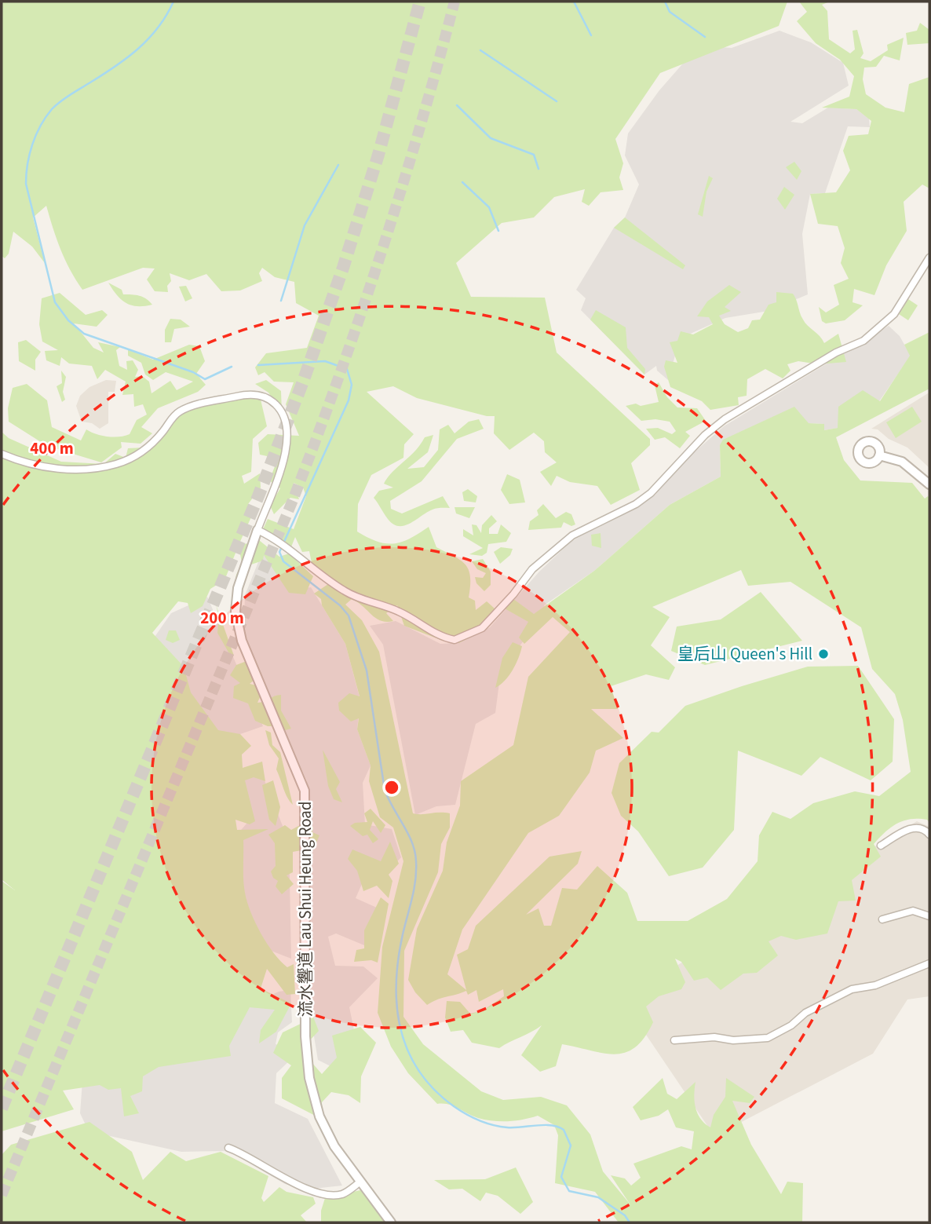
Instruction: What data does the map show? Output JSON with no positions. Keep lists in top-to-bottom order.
{
  "streets": {
    "street": ["流水響道 Lau Shui Heung Road"]
  },
  "places": ["皇后山 Queen's Hill"],
  "rings": ["400 m", "200 m"]
}
